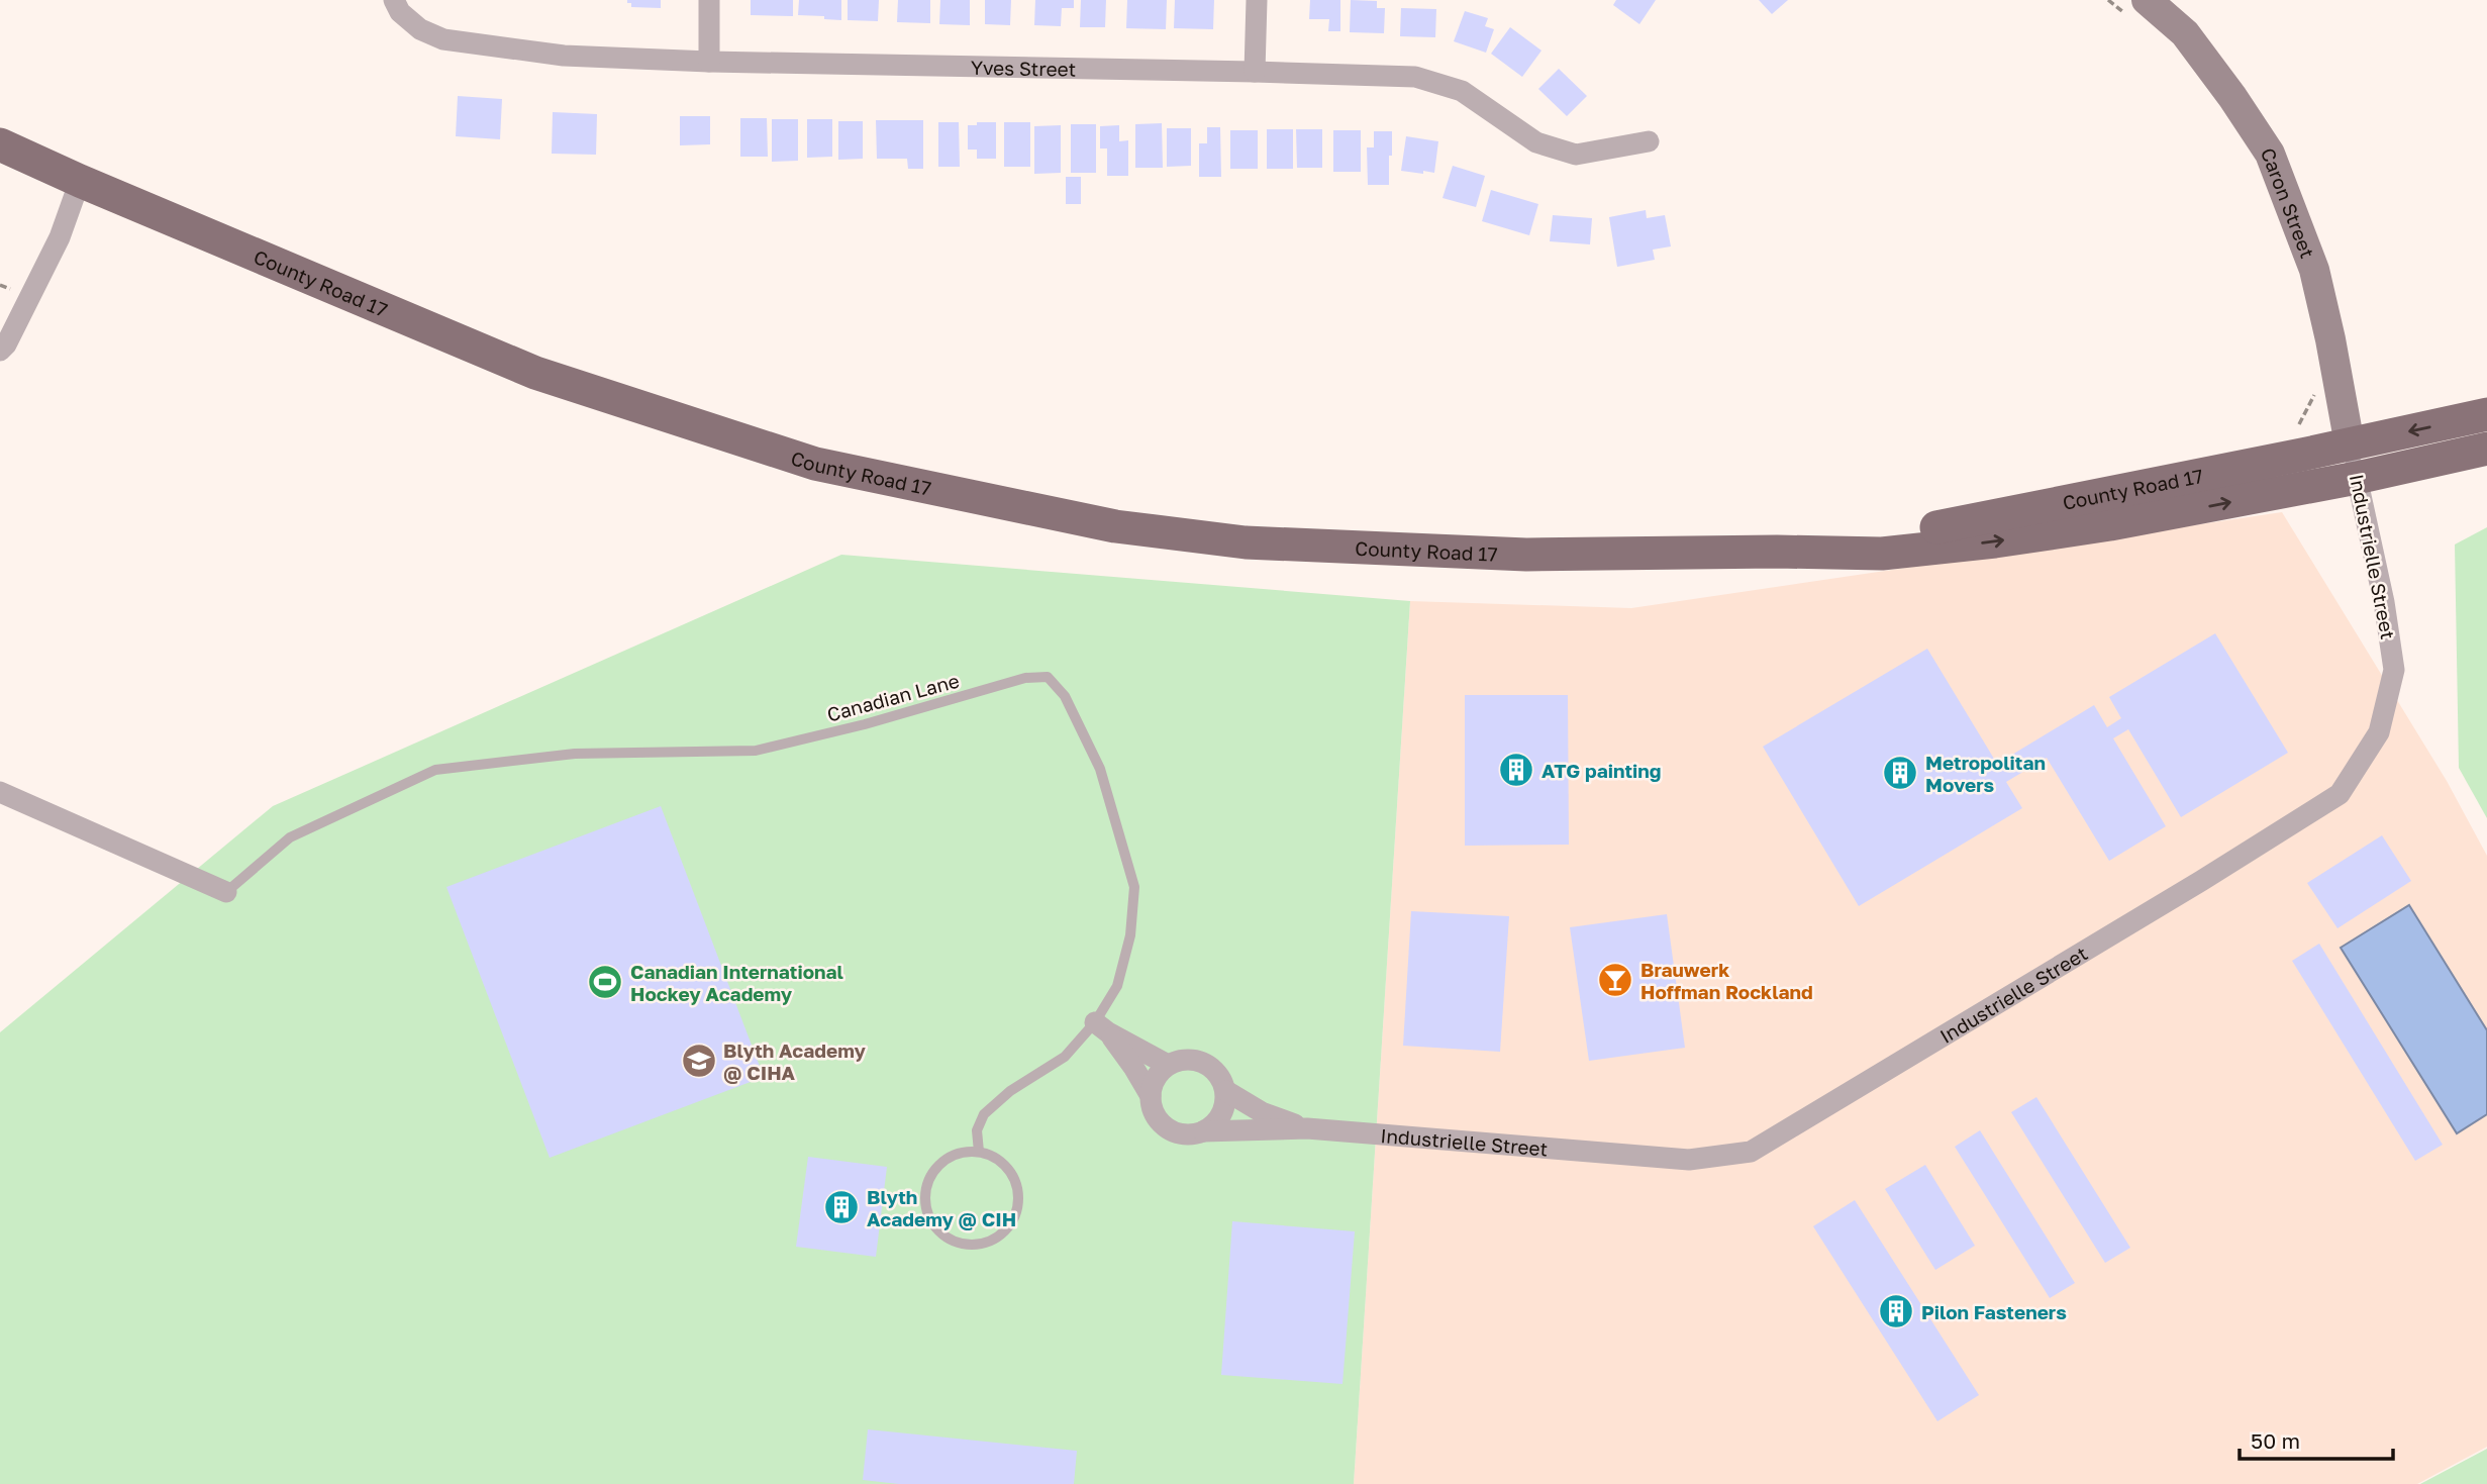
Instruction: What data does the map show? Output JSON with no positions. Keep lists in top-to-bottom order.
{
  "streets": {
    "main road": ["County Road 17"],
    "street": ["Yves Street", "Caron Street", "Industrielle Street"],
    "lane": ["Canadian Lane"]
  },
  "crossings": [
    ["Caron Street", "County Road 17"],
    ["Caron Street", "Industrielle Street"],
    ["County Road 17", "Industrielle Street"],
    ["Industrielle Street", "Canadian Lane"]
  ],
  "places": {
    "building": [
      "ATG painting",
      "Metropolitan Movers",
      "Blyth Academy @ CIH",
      "Pilon Fasteners"
    ],
    "bar": ["Brauwerk Hoffman Rockland"],
    "sports": ["Canadian International Hockey Academy"],
    "school or university": ["Blyth Academy @ CIHA"]
  },
  "scale_bar": "50 m"
}
